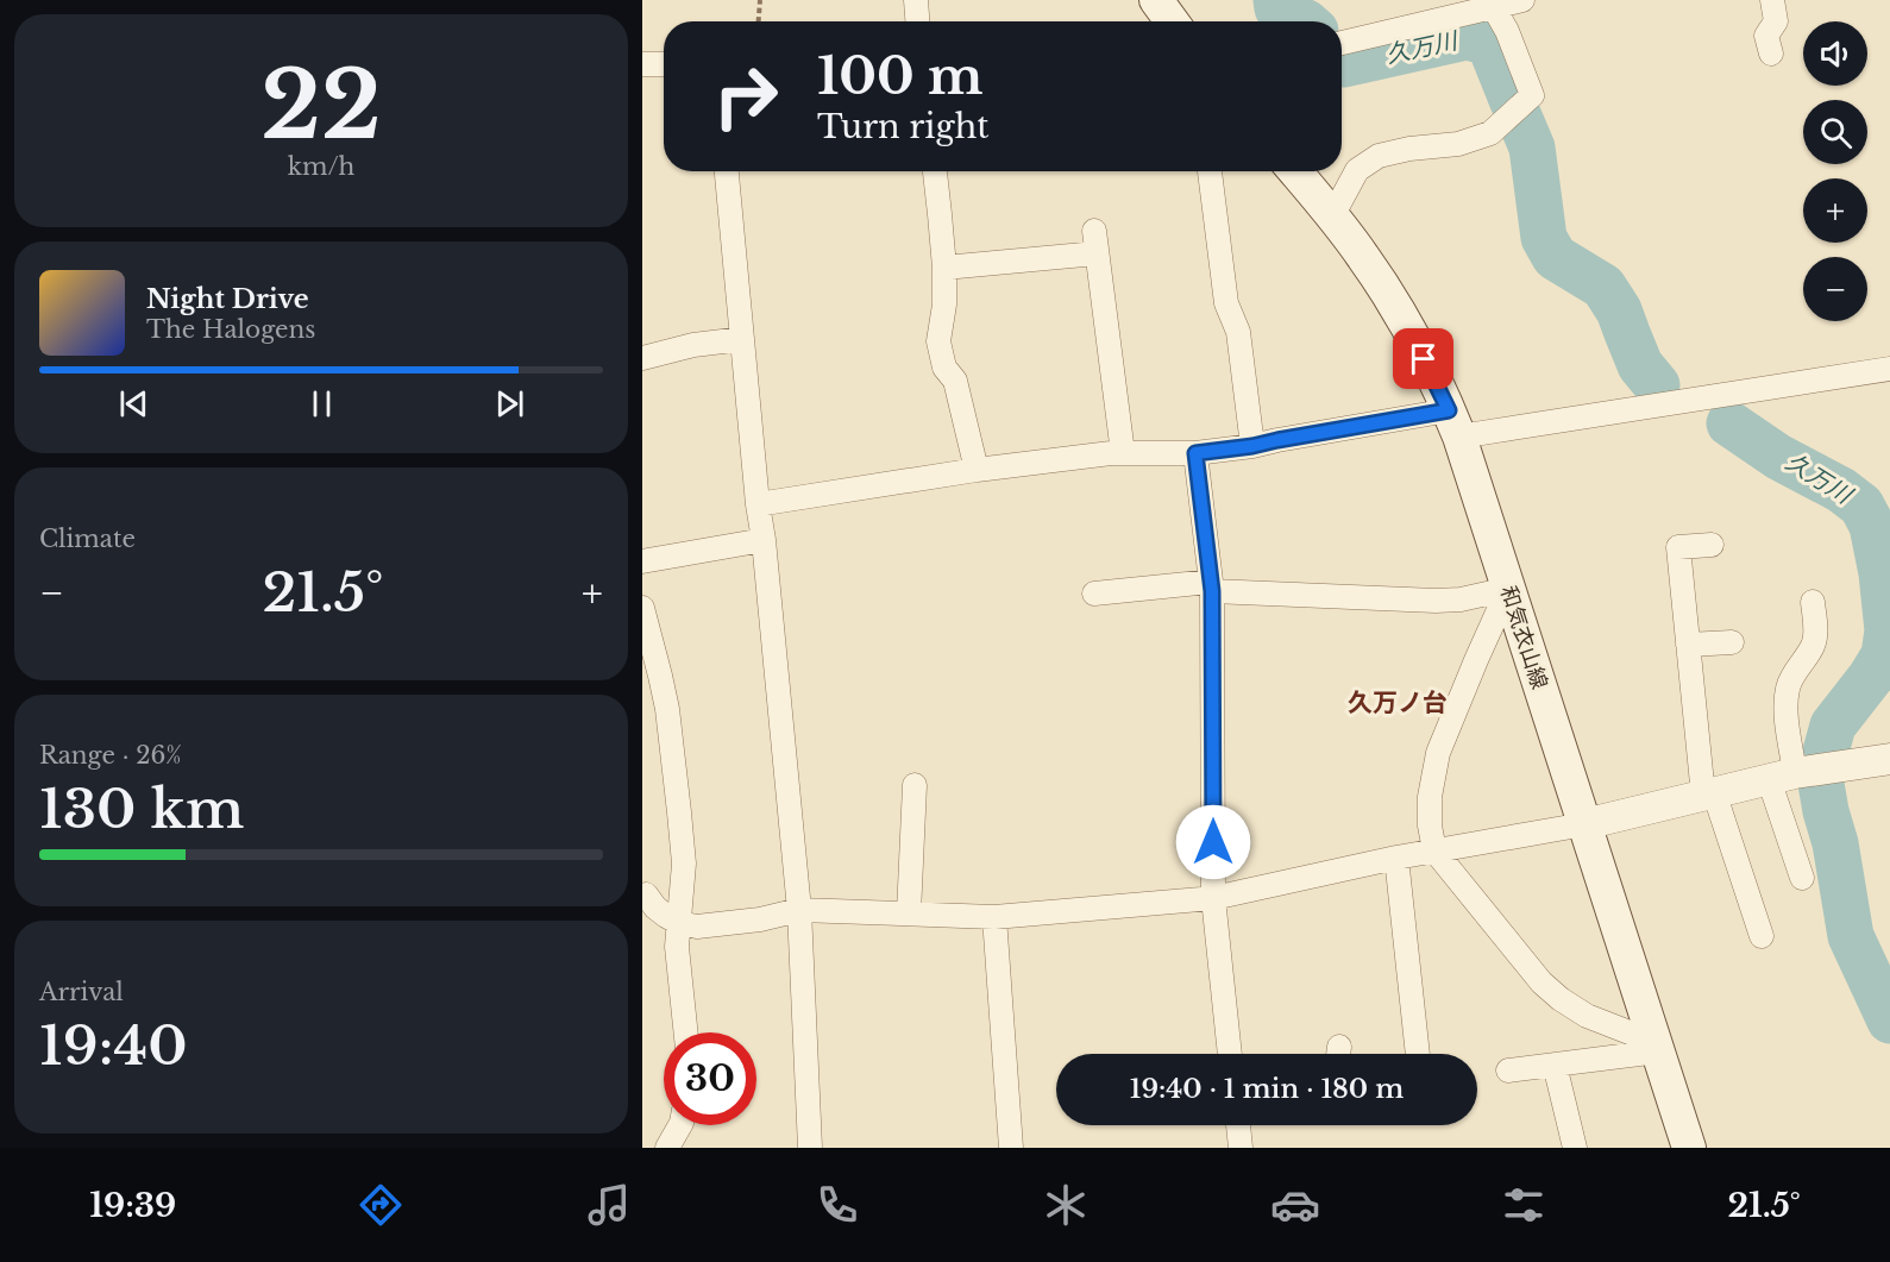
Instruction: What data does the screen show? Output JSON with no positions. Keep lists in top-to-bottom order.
{
  "streets": {
    "main road": ["和気衣山線"]
  },
  "districts": ["久万ノ台"],
  "water": ["久万川"],
  "page": {
    "tile": [
      ["22", "km/h"],
      "Climate",
      ["Range · 26%", "130 km"],
      ["Arrival", "19:40"]
    ],
    "map_buttons": ["+", "−"],
    "turn": ["100 m", "Turn right"],
    "song": ["Night Drive", "The Halogens"],
    "heat": ["−", "21.5°", "+"],
    "limit": "30",
    "trip": "19:40 · 1 min · 180 m",
    "tabs": ["19:39", "21.5°"]
  }
}
